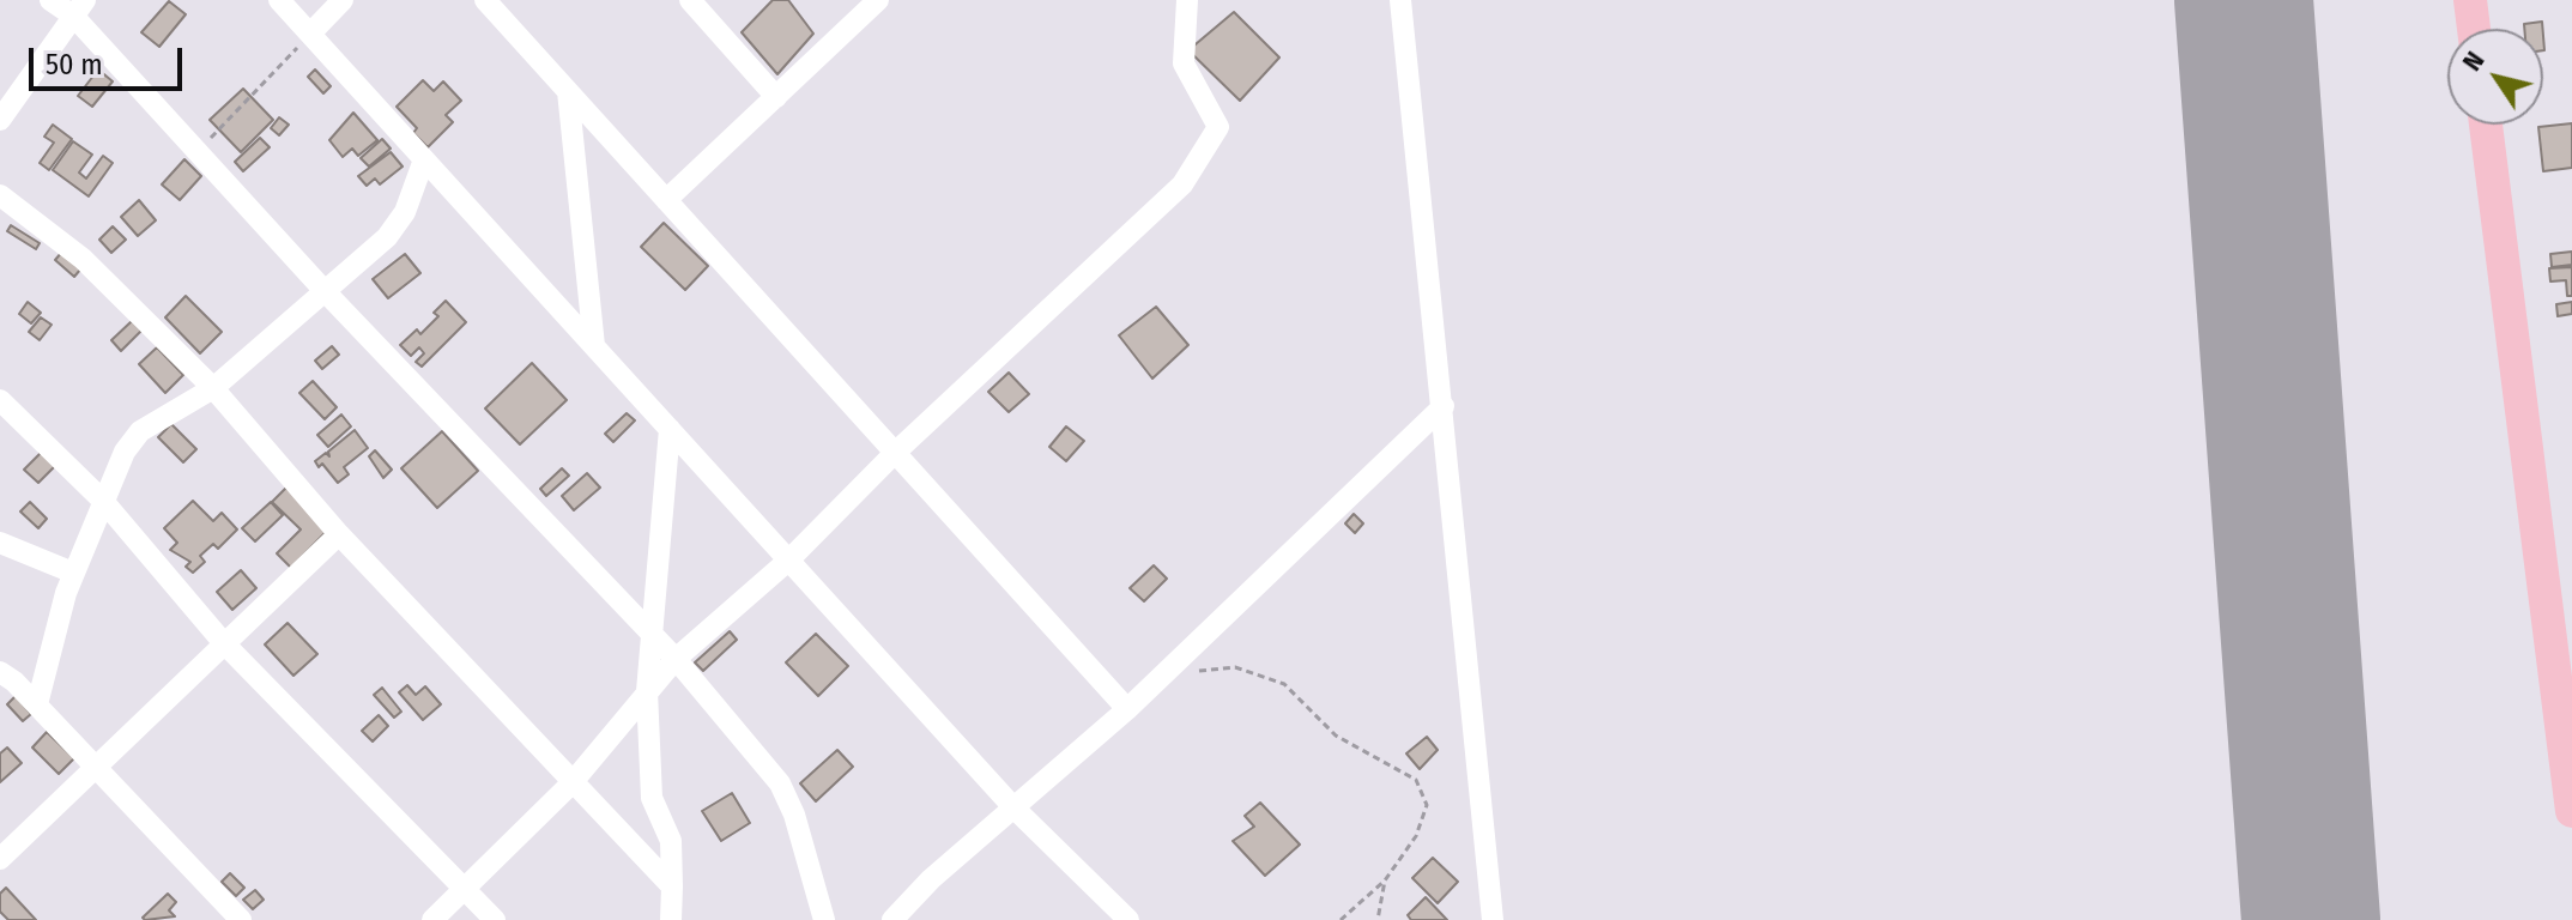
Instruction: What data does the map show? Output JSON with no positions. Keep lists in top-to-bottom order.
{
  "scale_bar": "50 m",
  "north": "top left"
}
